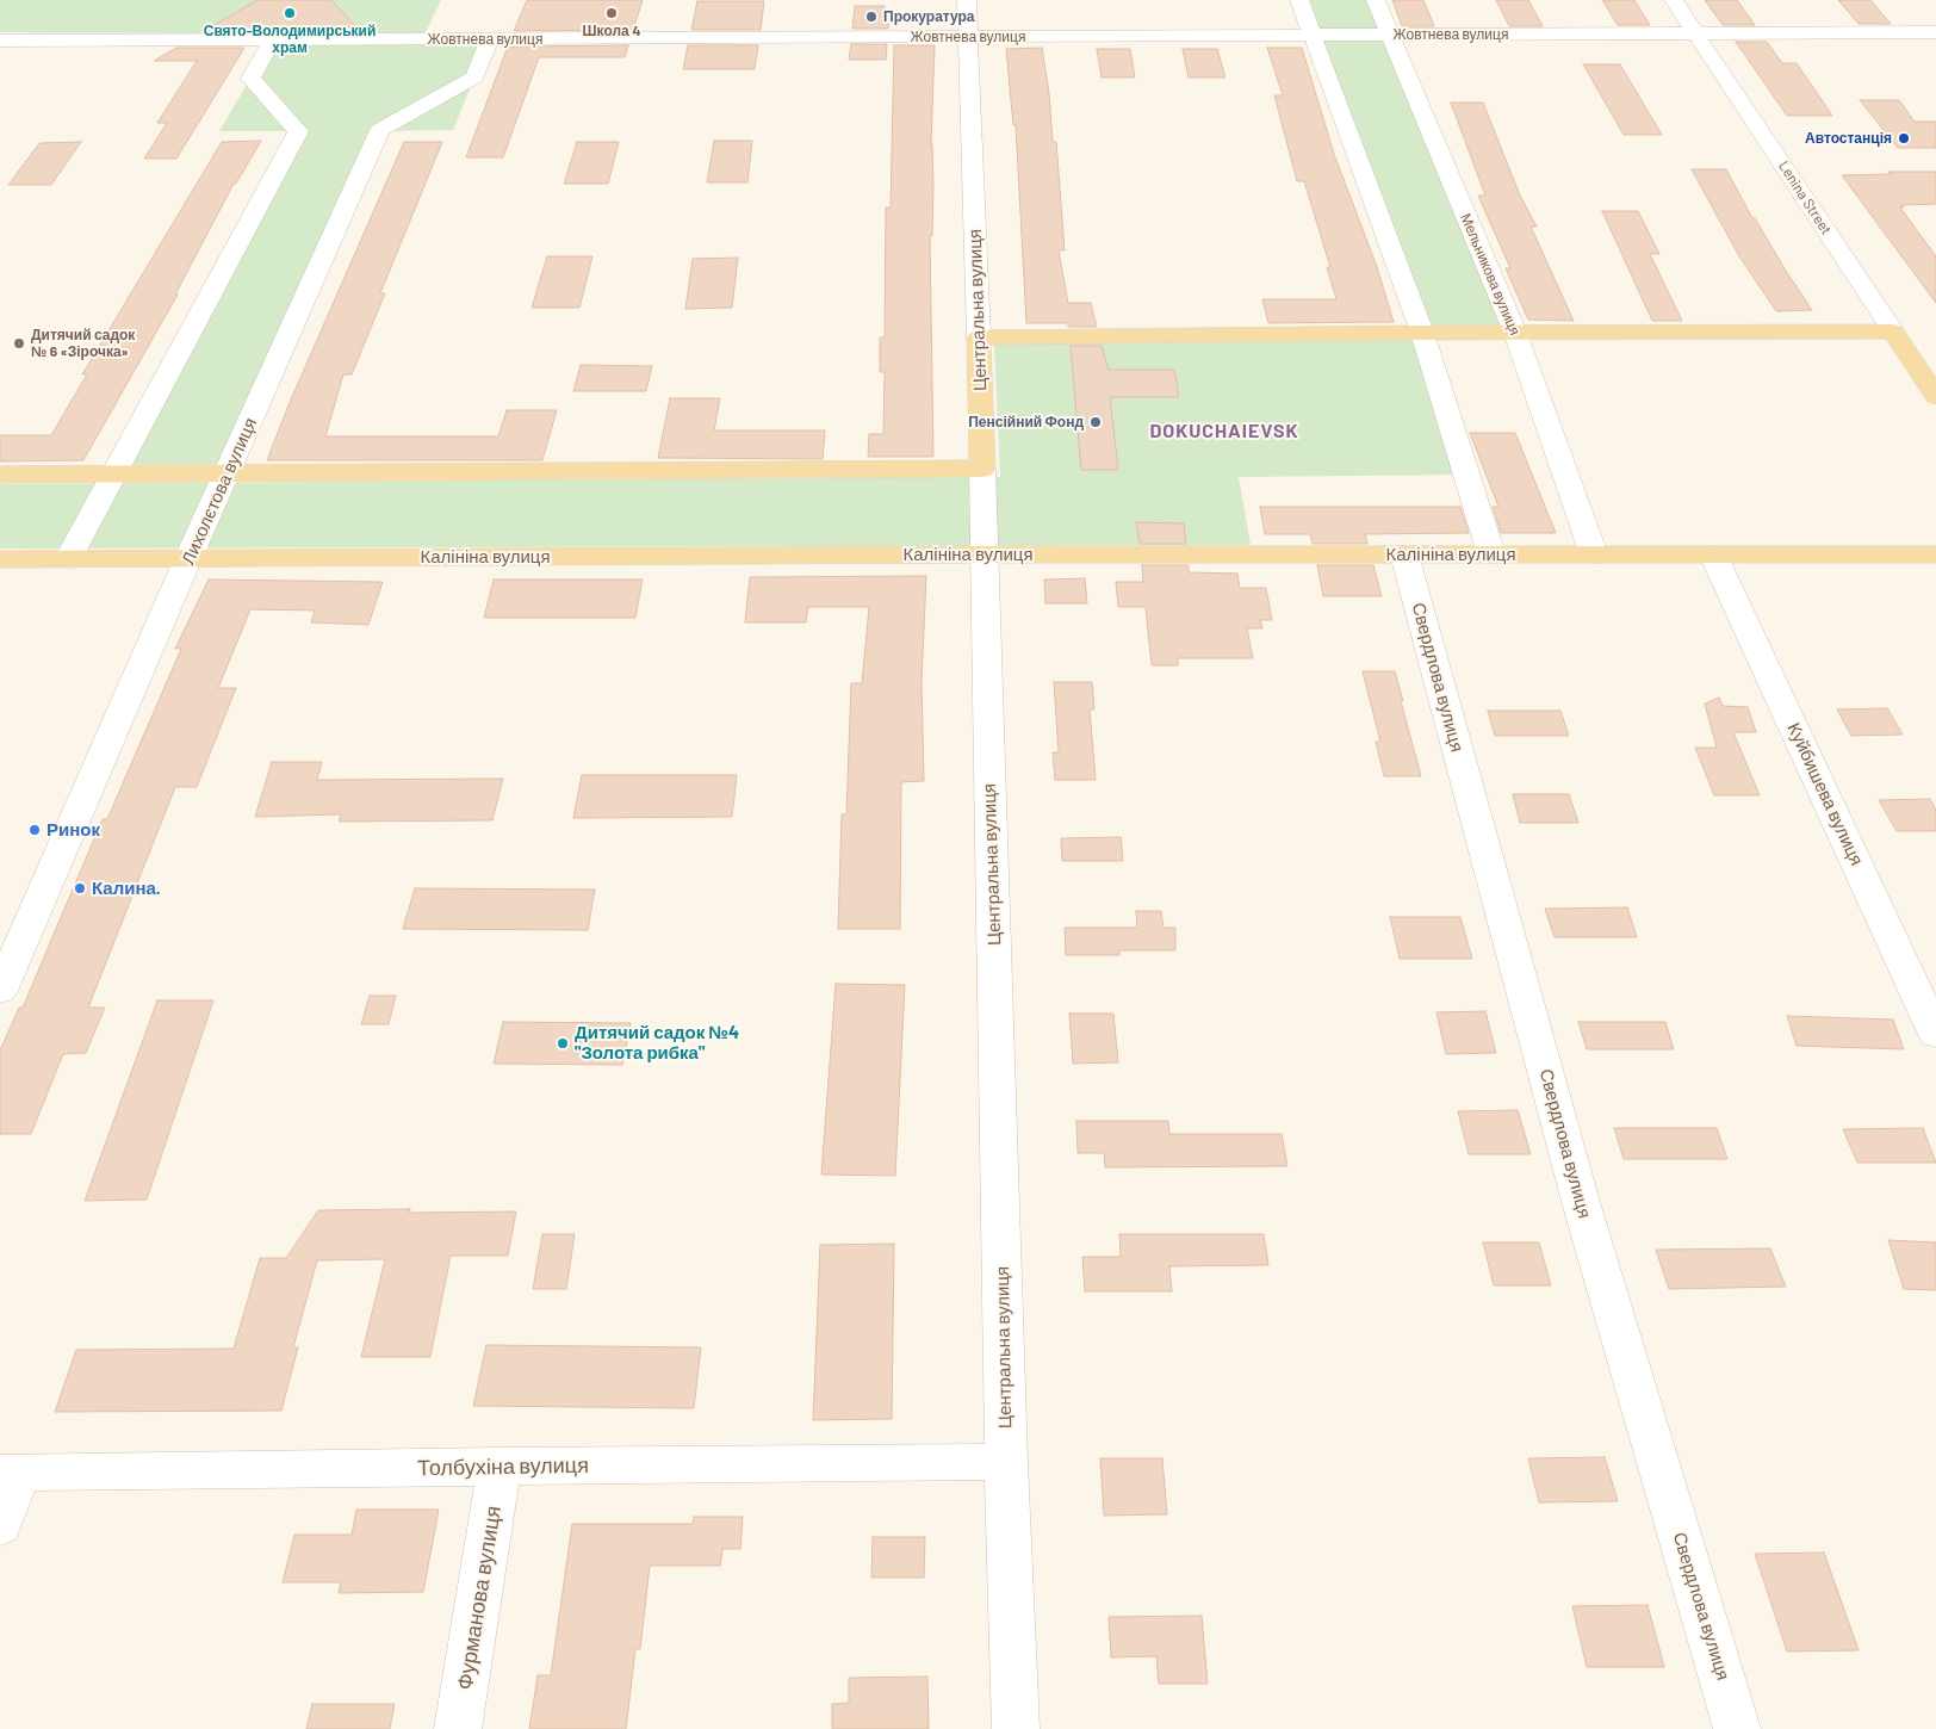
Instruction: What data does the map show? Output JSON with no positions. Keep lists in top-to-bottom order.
{
  "streets": {
    "main road": ["Lenina Street", "Центральна вулиця", "Калініна вулиця"],
    "street": [
      "Жовтнева вулиця",
      "Мельникова вулиця",
      "Лихолєтова вулиця",
      "Свердлова вулиця",
      "Куйбишева вулиця",
      "Толбухіна вулиця",
      "Фурманова вулиця"
    ]
  },
  "crossings": [
    ["Жовтнева вулиця", "Lenina Street"],
    ["Жовтнева вулиця", "Мельникова вулиця"],
    ["Жовтнева вулиця", "Центральна вулиця"],
    ["Жовтнева вулиця", "Лихолєтова вулиця"],
    ["Мельникова вулиця", "Калініна вулиця"],
    ["Центральна вулиця", "Калініна вулиця"],
    ["Центральна вулиця", "Толбухіна вулиця"],
    ["Лихолєтова вулиця", "Калініна вулиця"],
    ["Калініна вулиця", "Свердлова вулиця"],
    ["Калініна вулиця", "Куйбишева вулиця"],
    ["Толбухіна вулиця", "Фурманова вулиця"]
  ],
  "districts": ["DOKUCHAIEVSK"],
  "places": [
    "Свято-Володимирський храм",
    "Школа 4",
    "Прокуратура",
    "Автостанція",
    "Дитячий садок № 6 «Зірочка»",
    "Пенсійний Фонд",
    "Ринок",
    "Калина.",
    "Дитячий садок №4 \"Золота рибка\""
  ]
}
